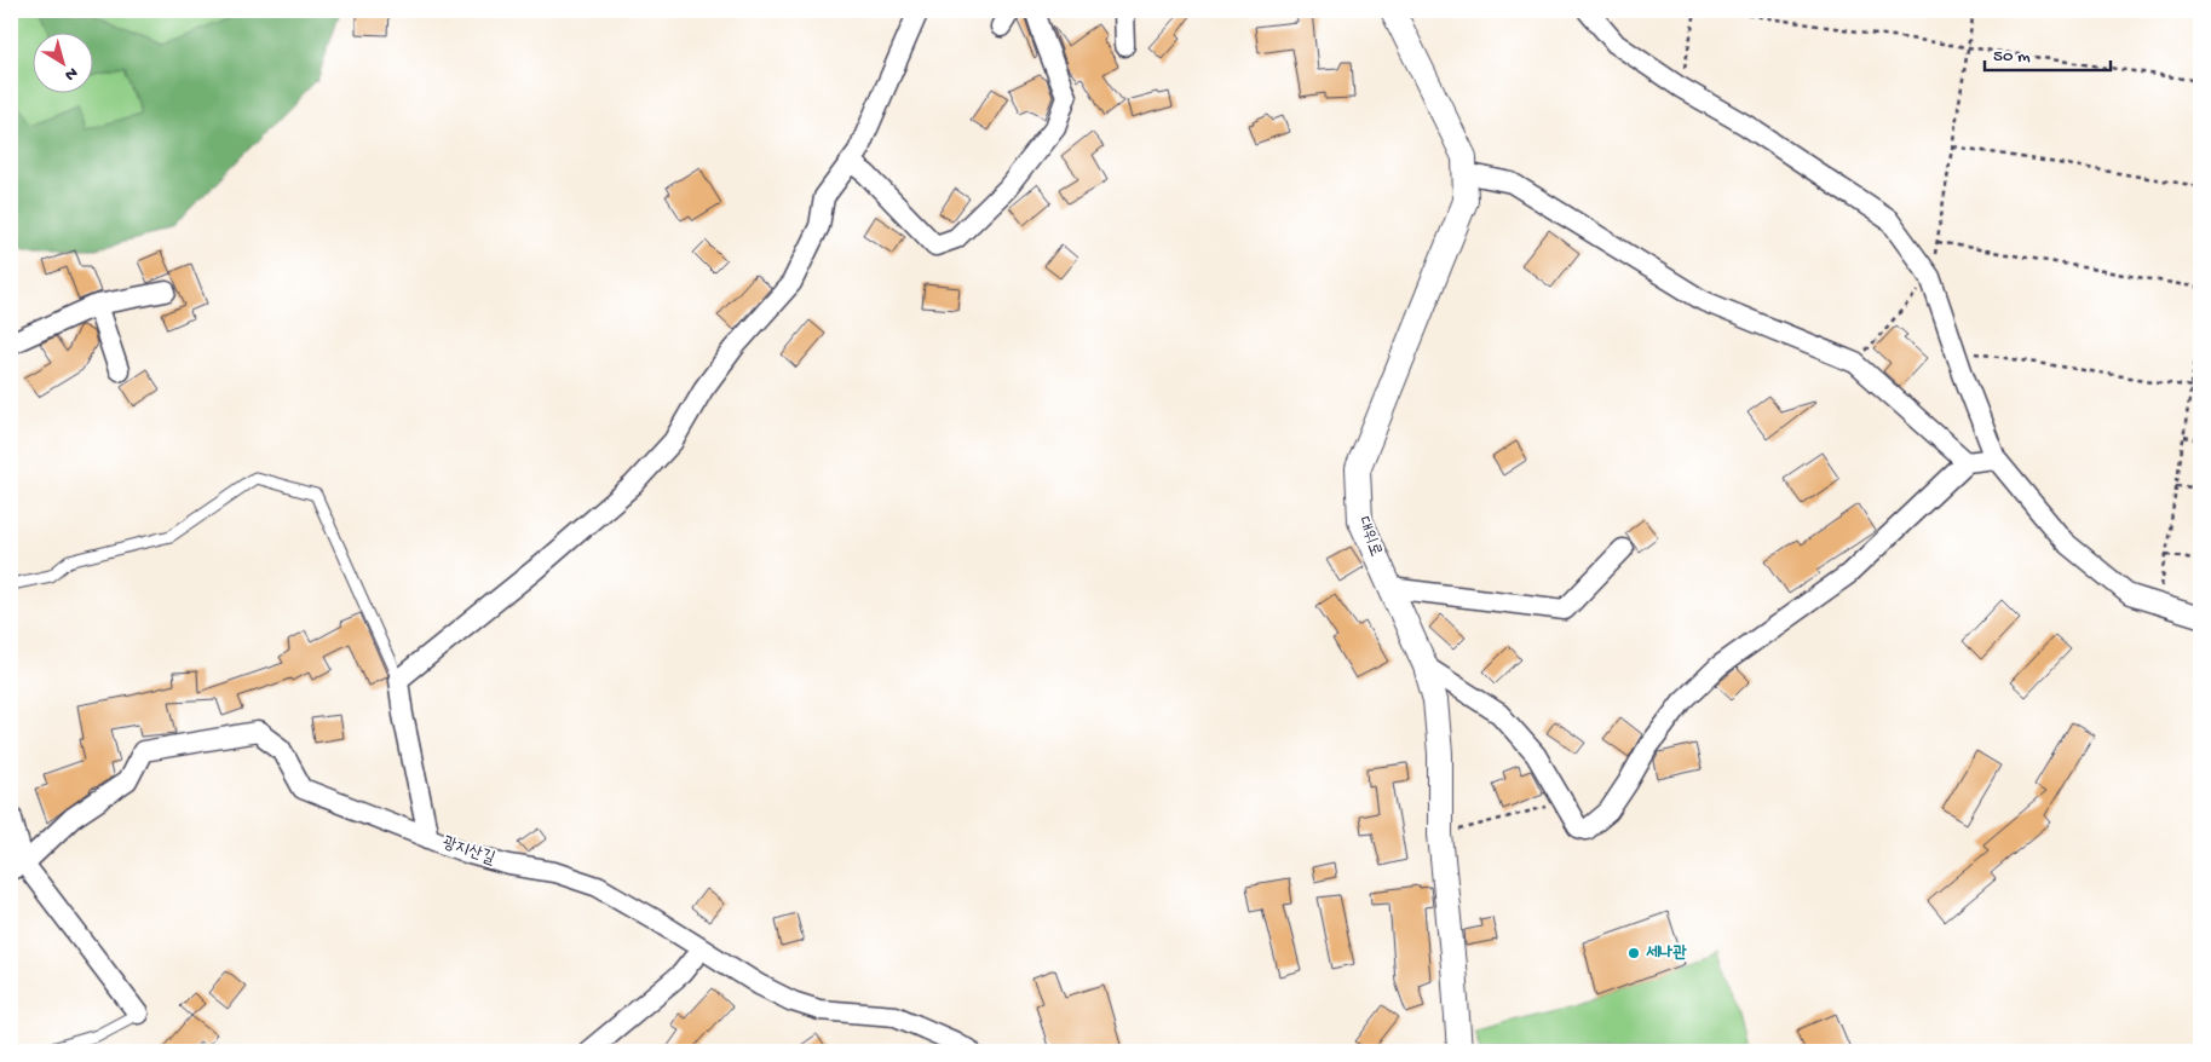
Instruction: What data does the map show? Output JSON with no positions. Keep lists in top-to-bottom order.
{
  "streets": {
    "street": ["대위로", "광지산길"]
  },
  "places": ["세나관"],
  "scale_bar": "50 m",
  "north": "bottom right"
}
